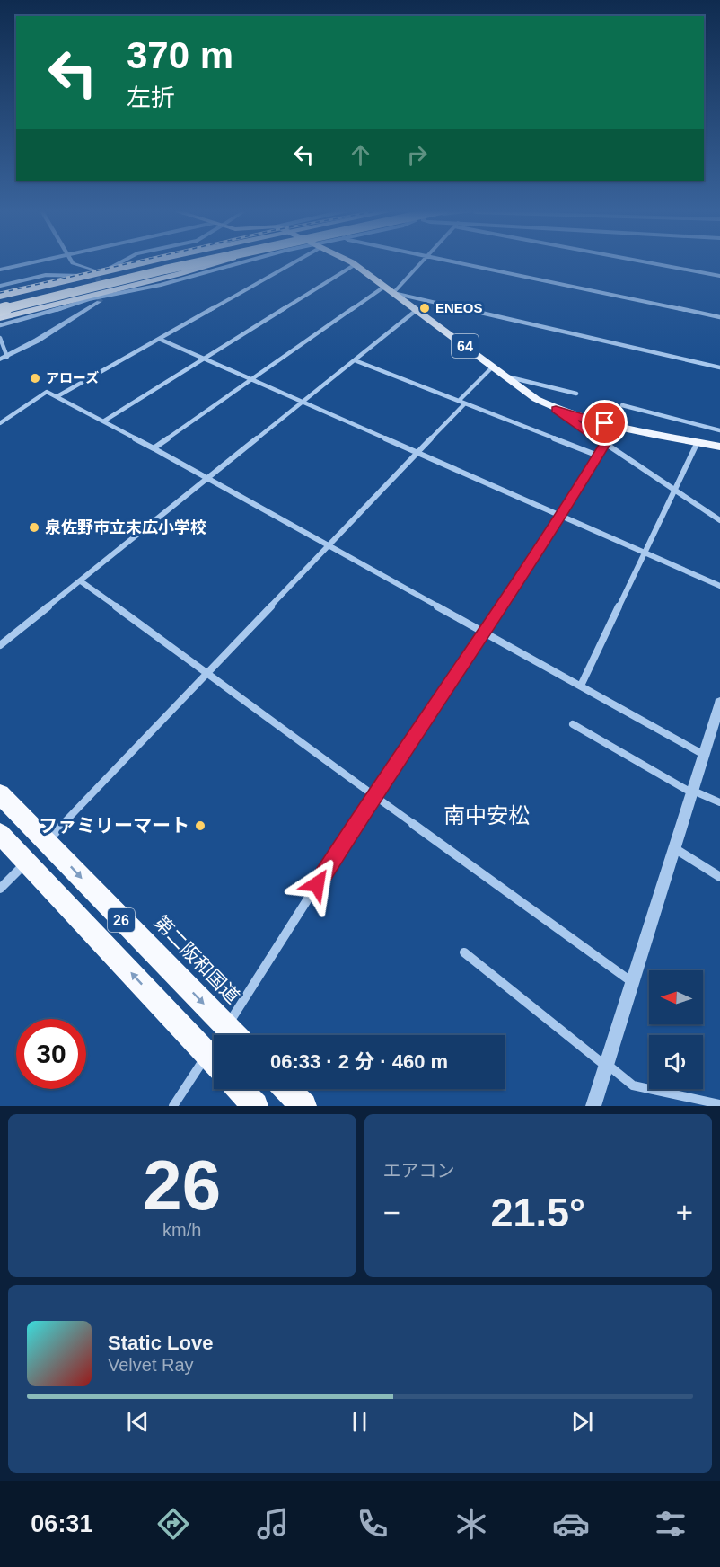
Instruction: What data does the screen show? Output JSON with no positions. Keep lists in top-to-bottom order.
{
  "streets": {
    "highway": ["26", "第二阪和国道"],
    "main road": ["64"]
  },
  "districts": ["南中安松"],
  "places": [
    "ENEOS",
    "アローズ",
    "泉佐野市立末広小学校",
    "ファミリーマート"
  ],
  "north": "left",
  "page": {
    "turn": ["370 m", "左折"],
    "limit": "30",
    "trip": "06:33 · 2 分 · 460 m",
    "tile": [
      ["26", "km/h"],
      "エアコン"
    ],
    "heat": ["−", "21.5°", "+"],
    "song": ["Static Love", "Velvet Ray"],
    "tabs": "06:31"
  }
}
